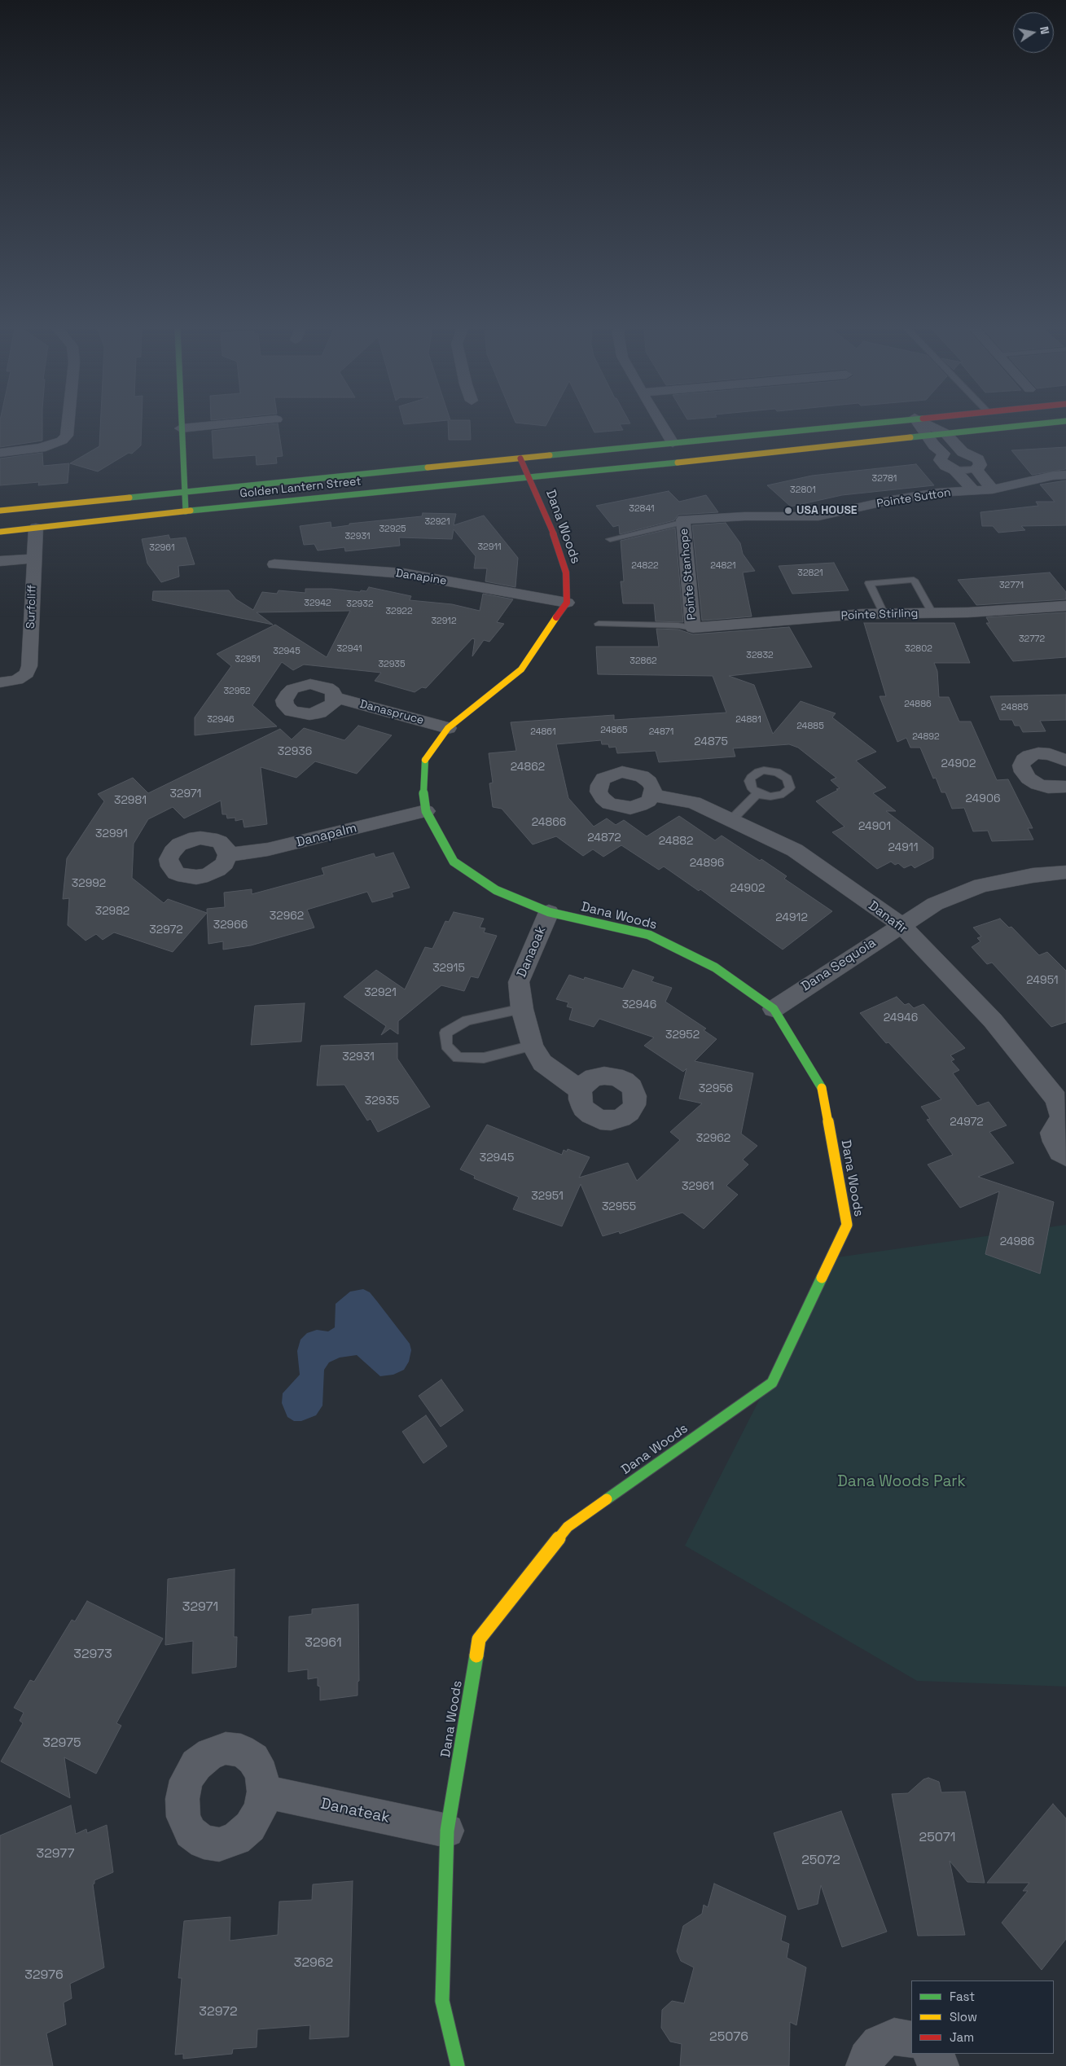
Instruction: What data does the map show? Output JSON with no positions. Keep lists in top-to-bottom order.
{
  "streets": {
    "main road": ["Golden Lantern Street", "Dana Woods"],
    "street": [
      "Pointe Sutton",
      "Pointe Stanhope",
      "Danapine",
      "Surfcliff",
      "Pointe Stirling",
      "Danaspruce",
      "Danapalm",
      "Danafir",
      "Danaoak",
      "Dana Sequoia",
      "Danateak"
    ]
  },
  "crossings": [
    ["Golden Lantern Street", "Pointe Sutton"],
    ["Golden Lantern Street", "Dana Woods"],
    ["Golden Lantern Street", "Surfcliff"],
    ["Pointe Sutton", "Pointe Stanhope"],
    ["Dana Woods", "Danapine"],
    ["Dana Woods", "Danaspruce"],
    ["Dana Woods", "Danapalm"],
    ["Dana Woods", "Danaoak"],
    ["Dana Woods", "Dana Sequoia"],
    ["Dana Woods", "Danateak"],
    ["Pointe Stanhope", "Pointe Stirling"],
    ["Danafir", "Dana Sequoia"]
  ],
  "parks": ["Dana Woods Park"],
  "places": ["USA HOUSE"],
  "house_numbers": [
    "32781",
    "32801",
    "32841",
    "32921",
    "32925",
    "32931",
    "32911",
    "32961",
    "24822",
    "24821",
    "32821",
    "32771",
    "32942",
    "32932",
    "32922",
    "32912",
    "32772",
    "32941",
    "32802",
    "32945",
    "32832",
    "32951",
    "32862",
    "32935",
    "32952",
    "24886",
    "24885",
    "32946",
    "24881",
    "24885",
    "24865",
    "24861",
    "24871",
    "24892",
    "24875",
    "32936",
    "24902",
    "24862",
    "32971",
    "24906",
    "32981",
    "24866",
    "24901",
    "32991",
    "24872",
    "24882",
    "24911",
    "24896",
    "32992",
    "24902",
    "32982",
    "32962",
    "24912",
    "32966",
    "32972",
    "32915",
    "24951",
    "32921",
    "32946",
    "24946",
    "32952",
    "32931",
    "32956",
    "32935",
    "24972",
    "32962",
    "32945",
    "32961",
    "32951",
    "32955",
    "24986",
    "32971",
    "32961",
    "32973",
    "32975",
    "25071",
    "32977",
    "25072",
    "32962",
    "32976",
    "32972",
    "25076"
  ],
  "legend": ["Fast", "Slow", "Jam"],
  "north": "right"
}
